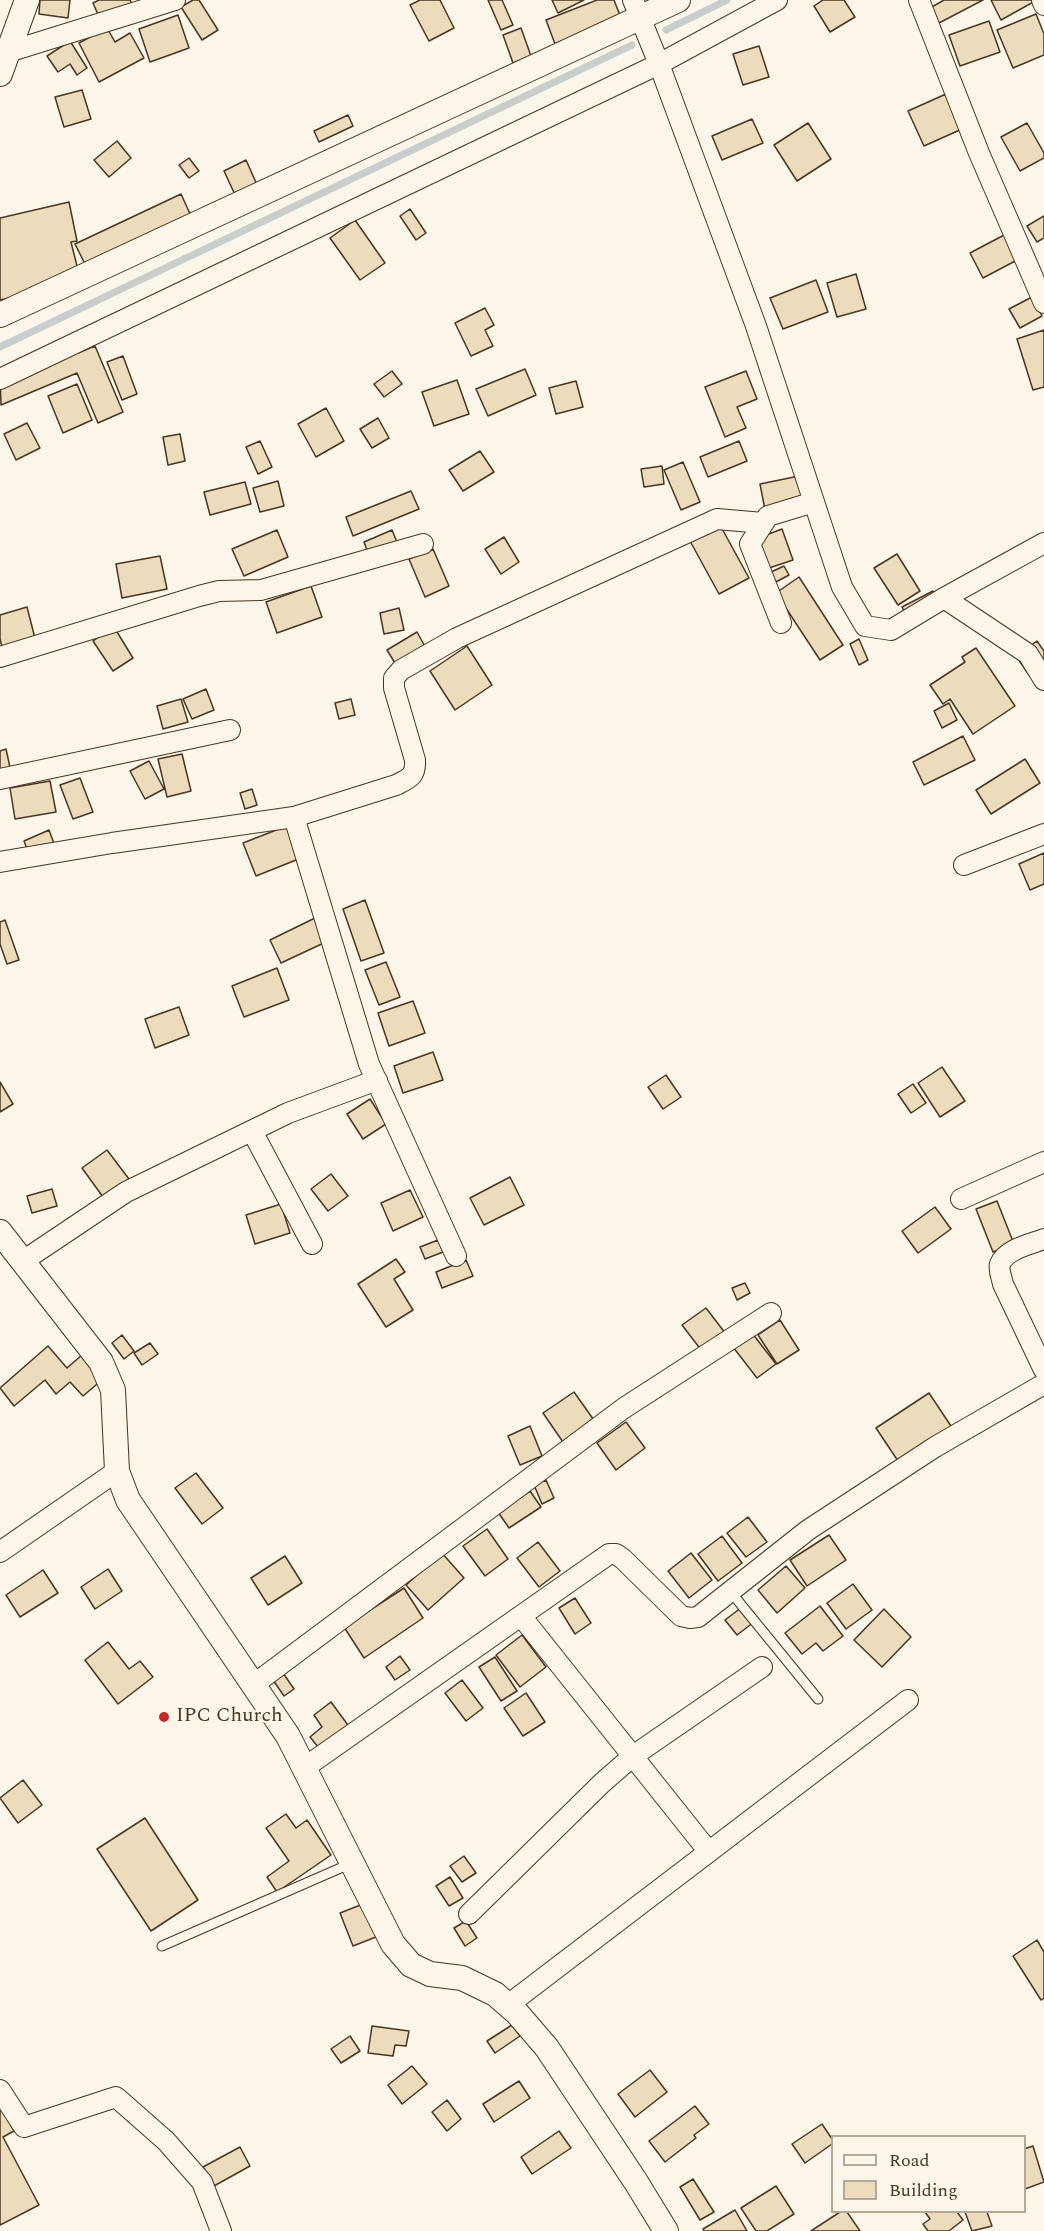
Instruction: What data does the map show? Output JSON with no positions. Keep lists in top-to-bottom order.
{
  "places": ["IPC Church"],
  "legend": ["Road", "Building"]
}
